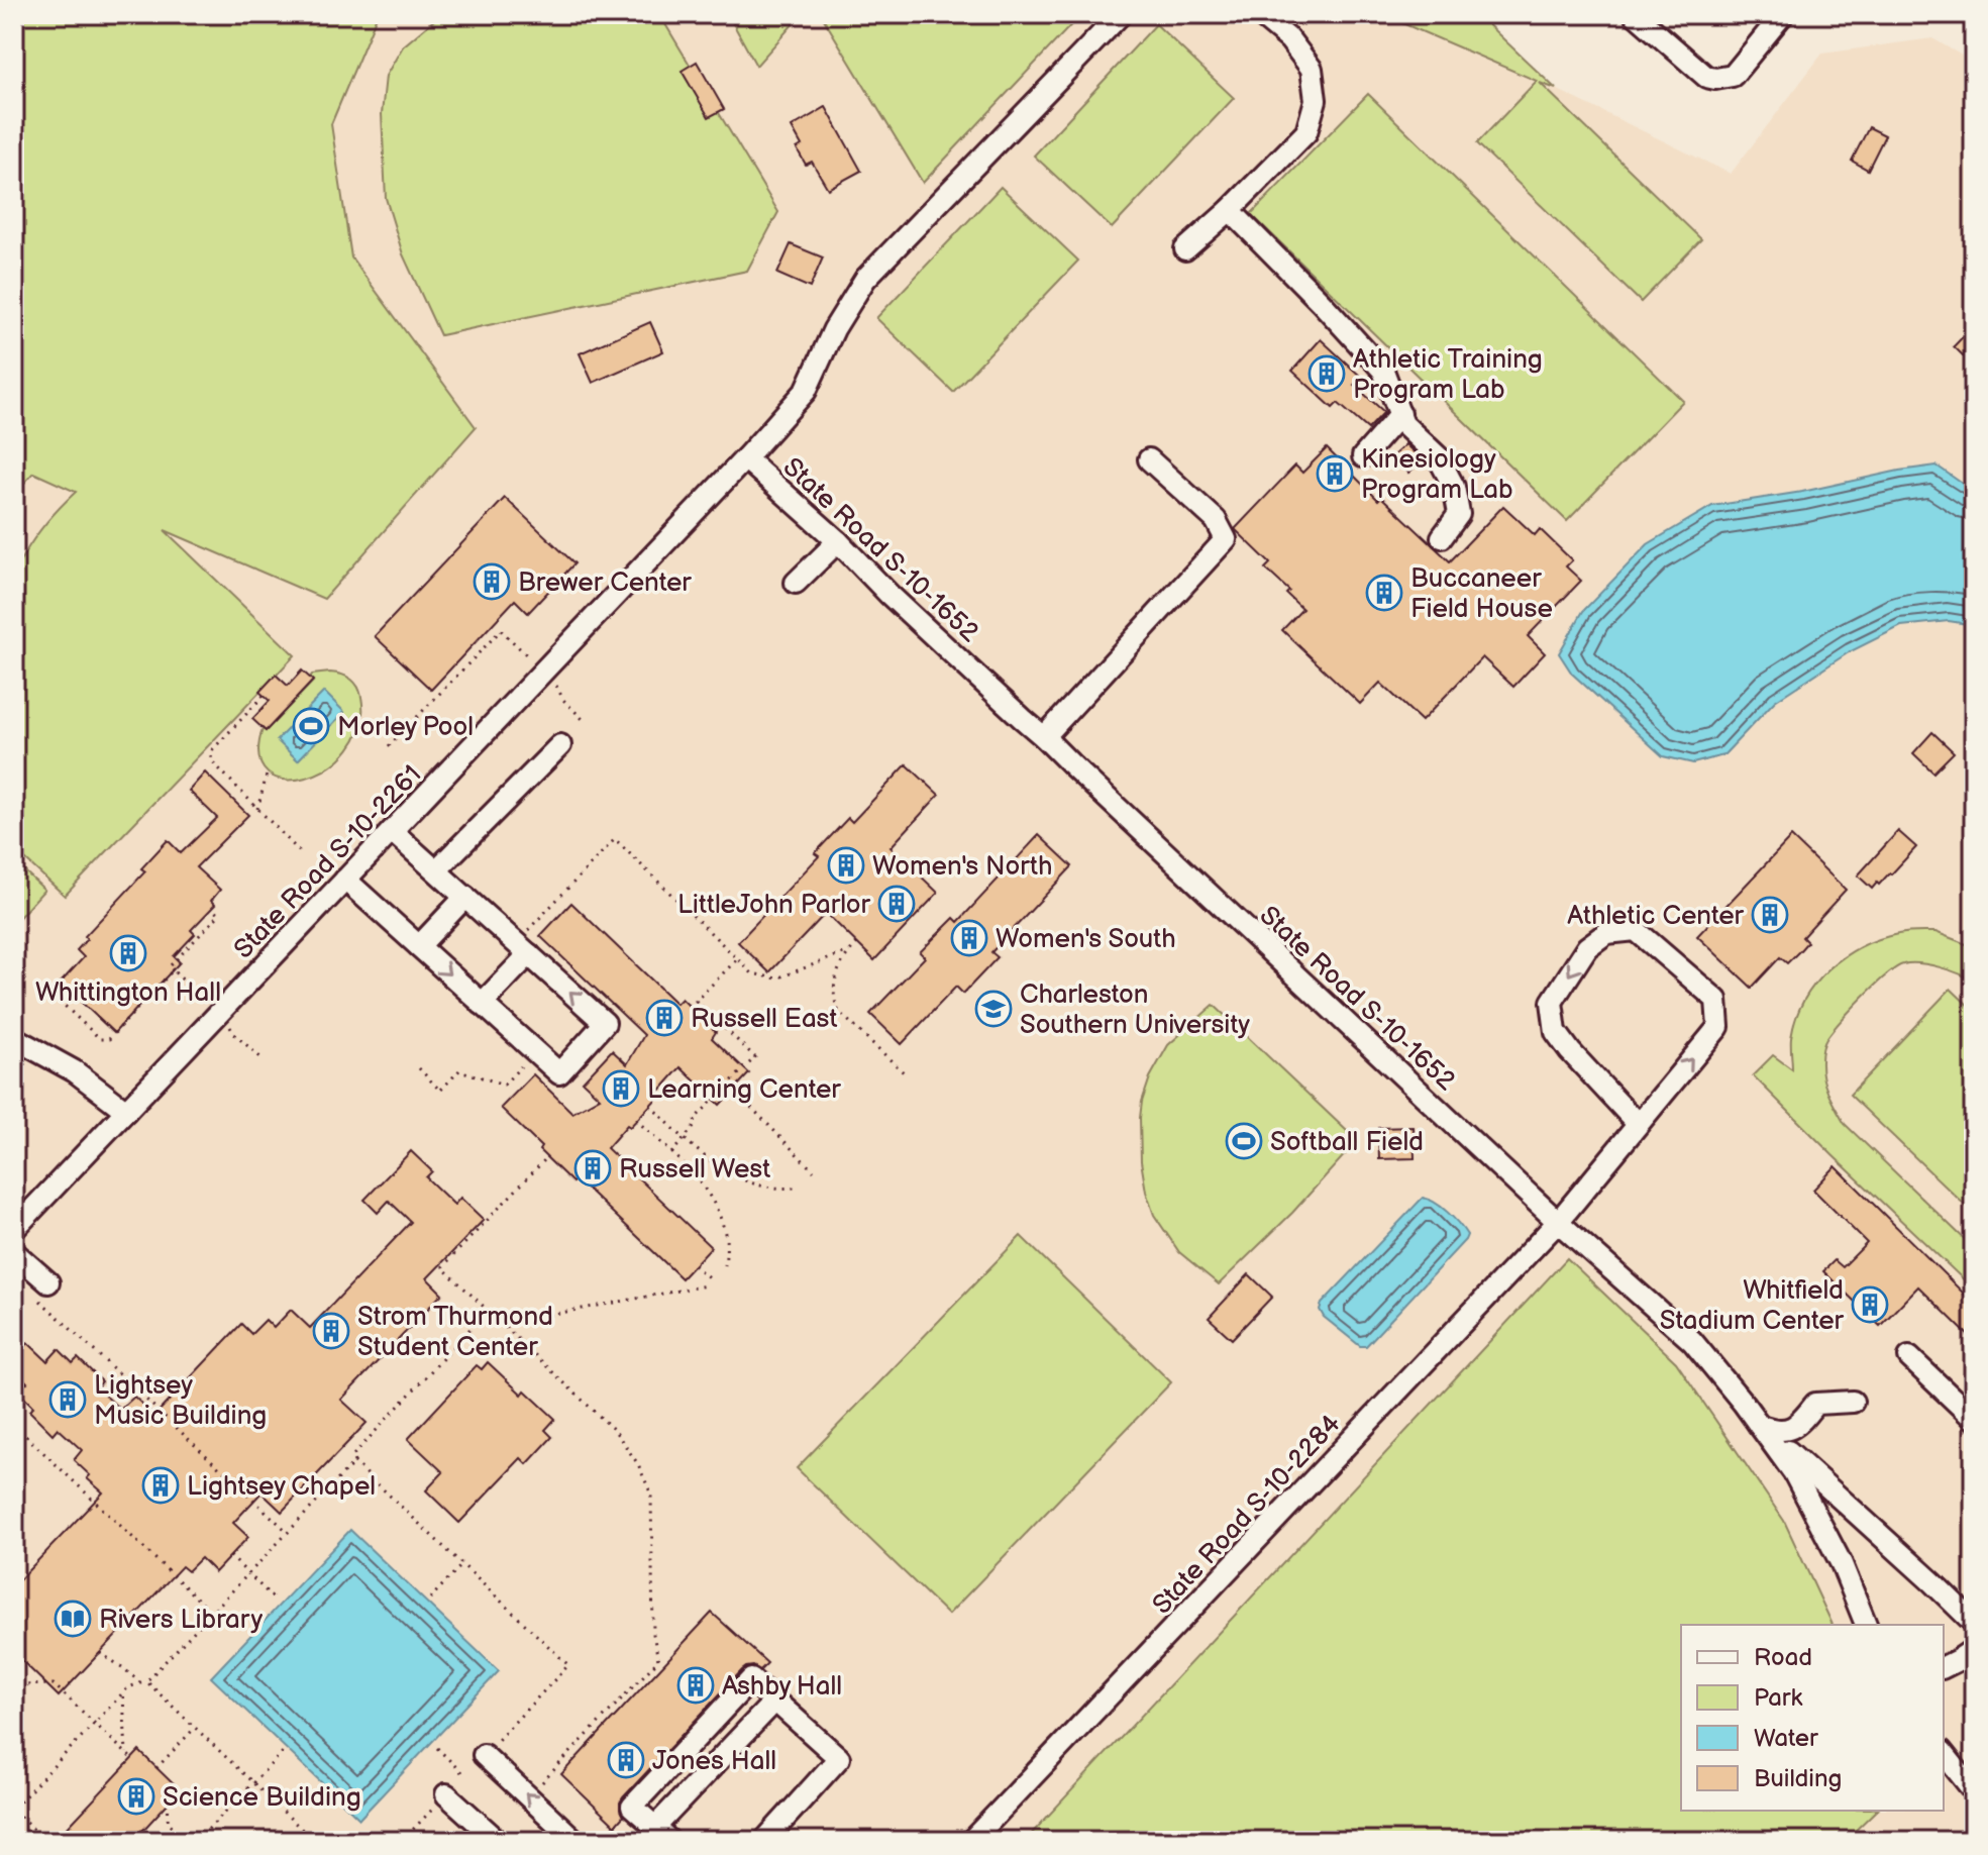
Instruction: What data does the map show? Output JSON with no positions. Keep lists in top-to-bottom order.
{
  "streets": {
    "street": ["State Road S-10-1652", "State Road S-10-2261", "State Road S-10-2284"]
  },
  "crossings": [
    ["State Road S-10-1652", "State Road S-10-2261"],
    ["State Road S-10-1652", "State Road S-10-2284"]
  ],
  "places": {
    "building": [
      "Athletic Training Program Lab",
      "Kinesiology Program Lab",
      "Brewer Center",
      "Buccaneer Field House",
      "Women's North",
      "LittleJohn Parlor",
      "Athletic Center",
      "Women's South",
      "Whittington Hall",
      "Russell East",
      "Learning Center",
      "Russell West",
      "Whitfield Stadium Center",
      "Strom Thurmond Student Center",
      "Lightsey Music Building",
      "Lightsey Chapel",
      "Ashby Hall",
      "Jones Hall",
      "Science Building"
    ],
    "sports": ["Morley Pool", "Softball Field"],
    "school or university": ["Charleston Southern University"],
    "library": ["Rivers Library"]
  },
  "legend": [
    "Road",
    "Park",
    "Water",
    "Building"
  ]
}
